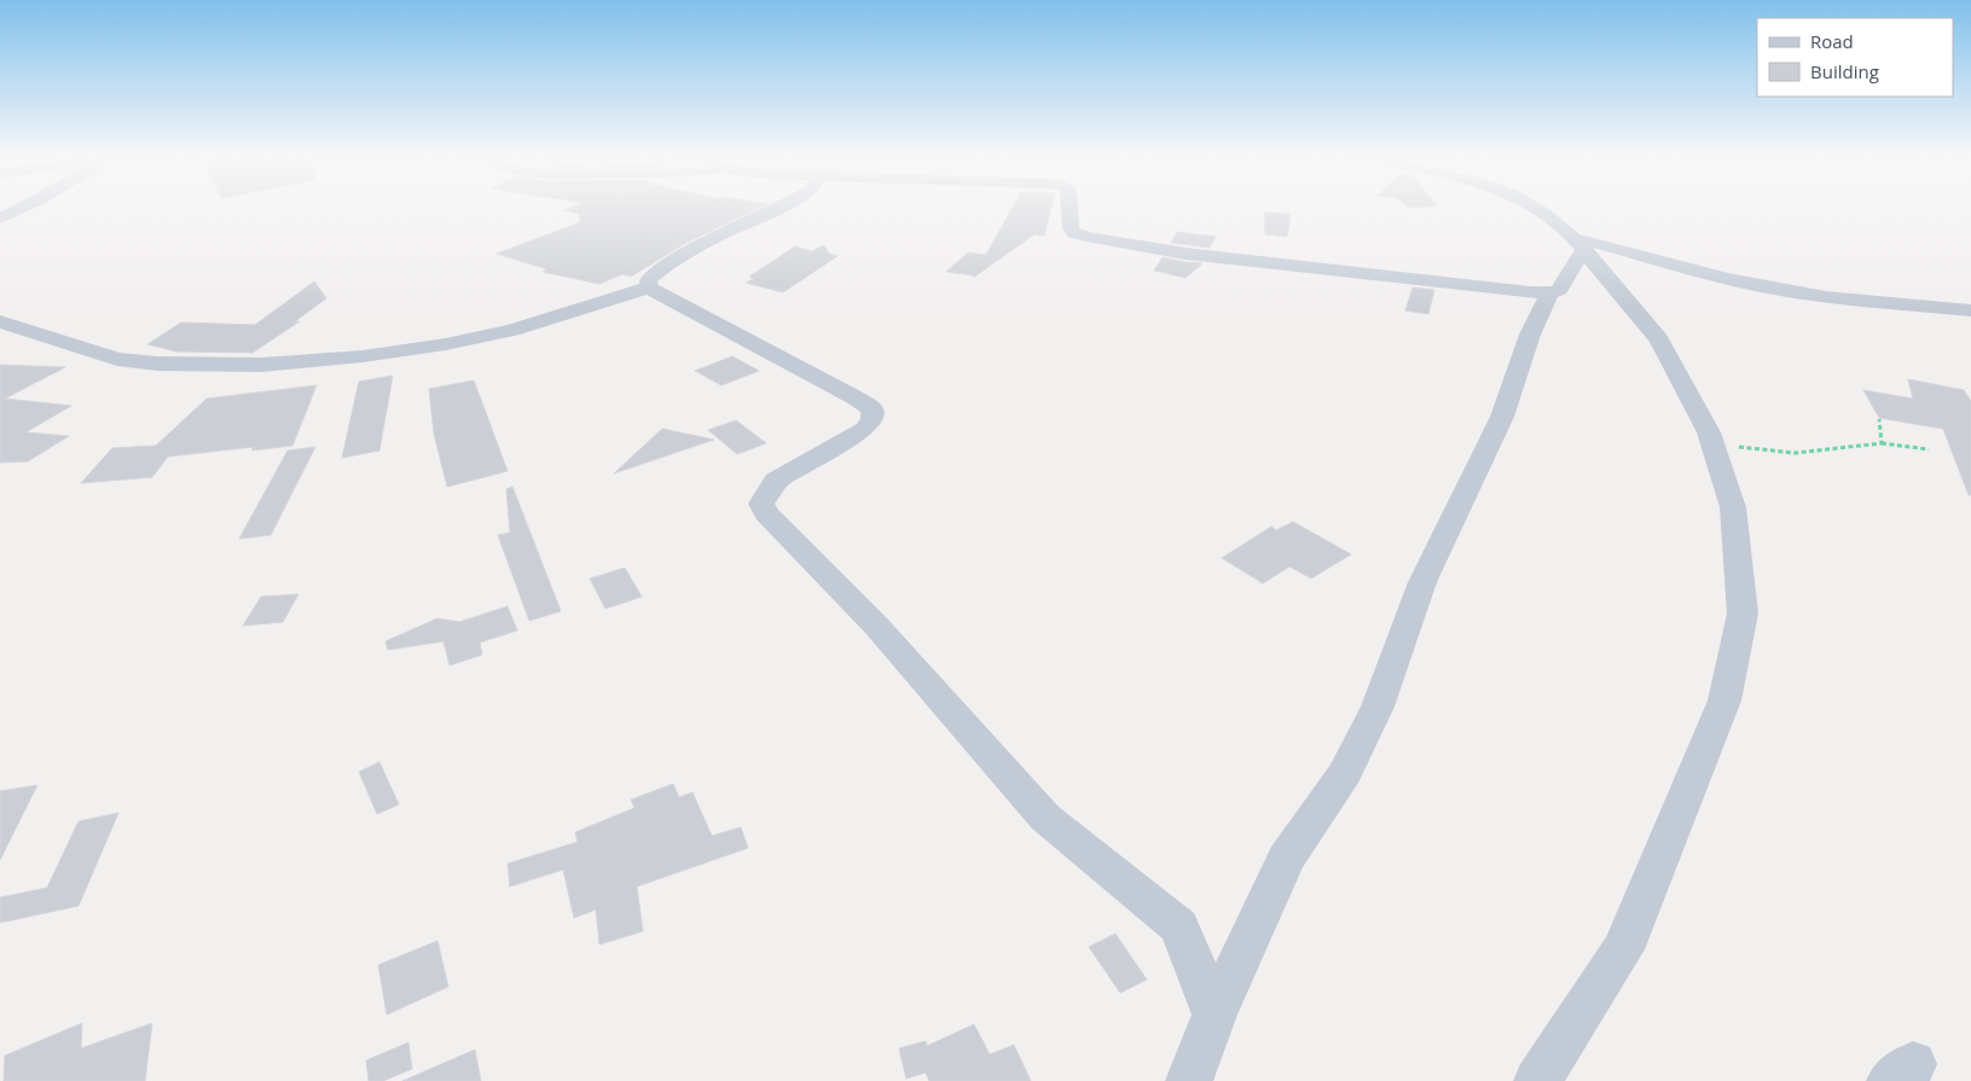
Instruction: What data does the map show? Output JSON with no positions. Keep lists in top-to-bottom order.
{
  "legend": ["Road", "Building"]
}
